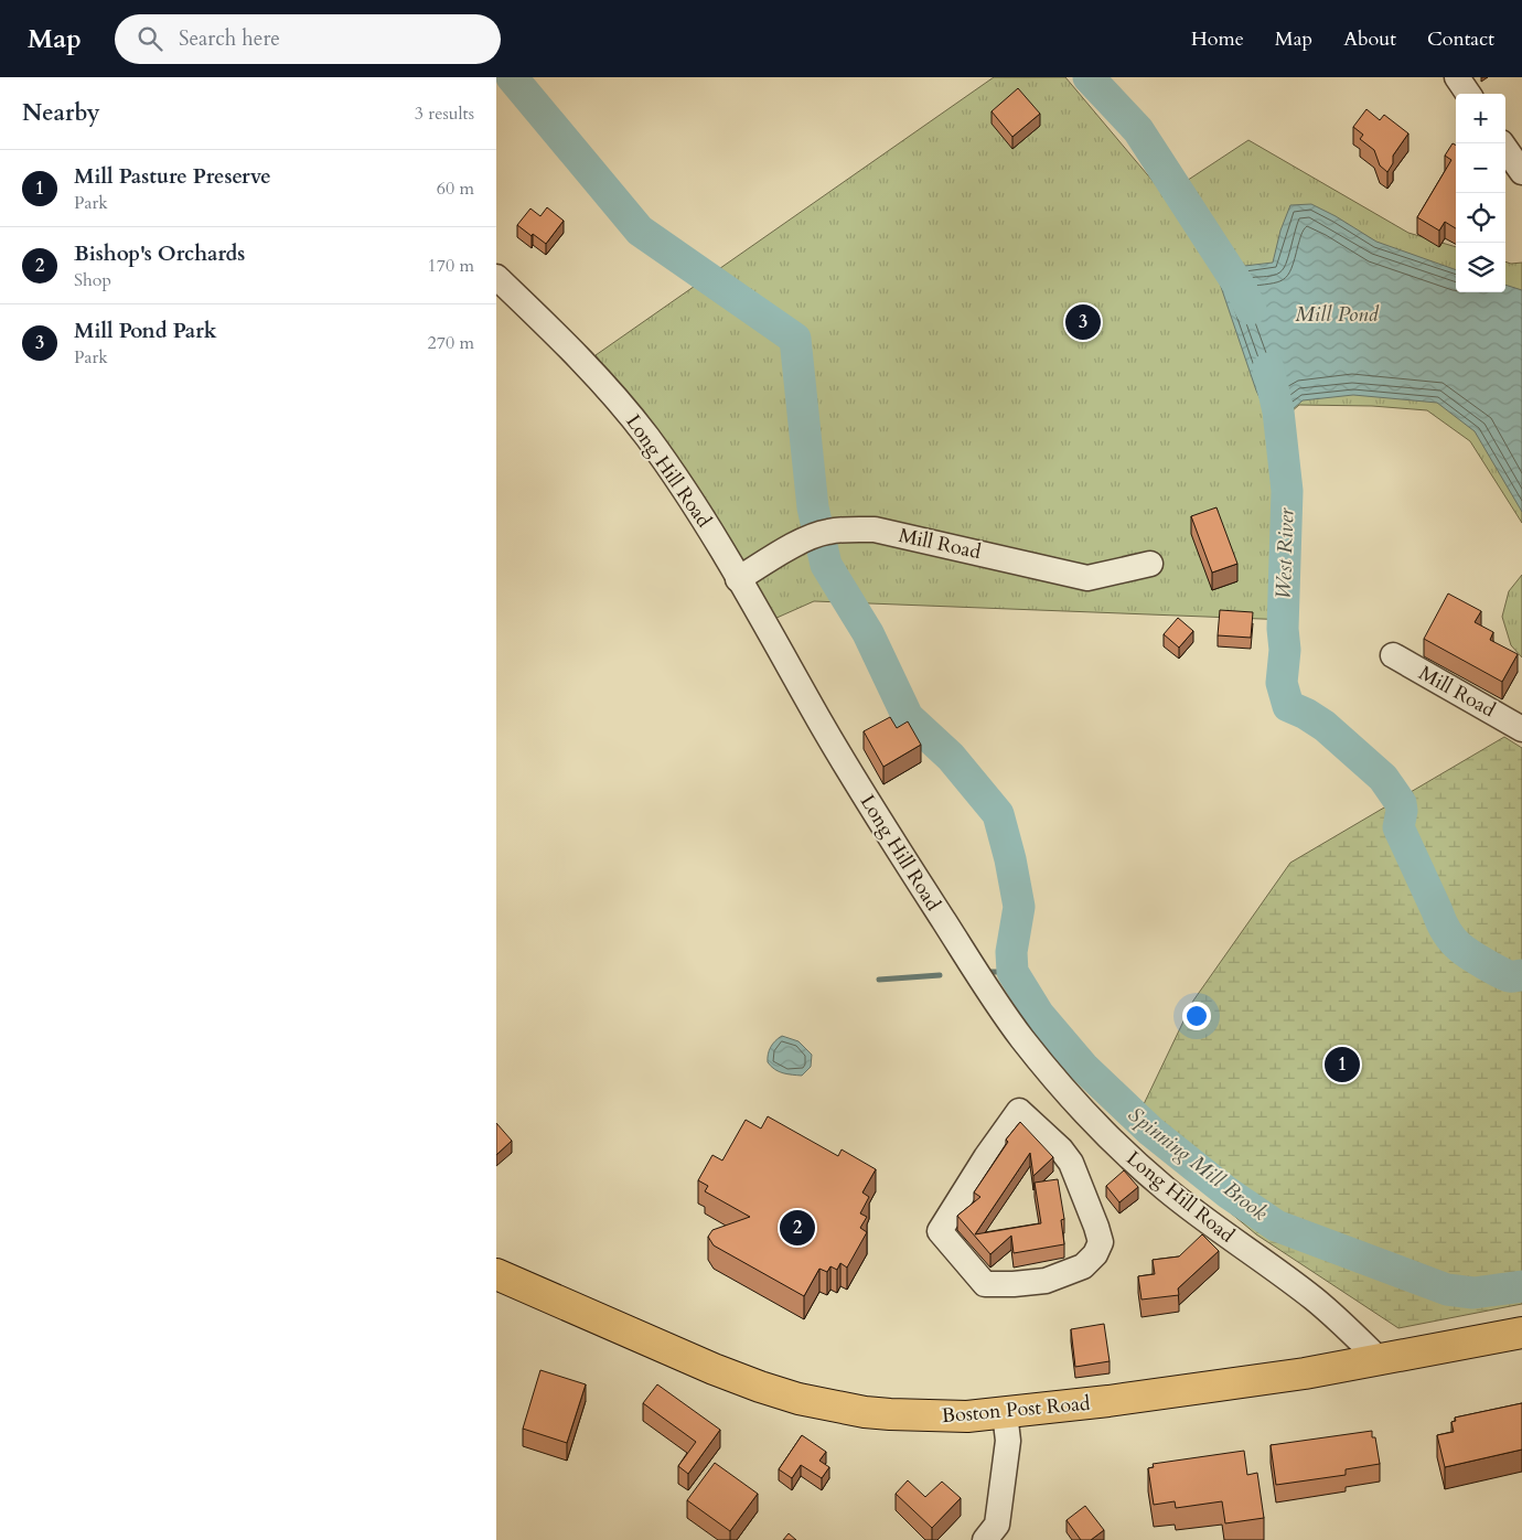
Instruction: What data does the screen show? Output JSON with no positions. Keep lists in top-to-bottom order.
{
  "streets": {
    "main road": ["Boston Post Road"],
    "street": ["Long Hill Road", "Mill Road"]
  },
  "crossings": [
    ["Long Hill Road", "Mill Road"],
    ["Long Hill Road", "Boston Post Road"]
  ],
  "water": ["Mill Pond", "West River", "Spinning Mill Brook"],
  "page": {
    "header": "Map",
    "search": "Search here",
    "nav": [
      "Home",
      "Map",
      "About",
      "Contact"
    ],
    "heading": ["Nearby", "3 results"],
    "map_buttons": ["+", "−"],
    "list": [
      {
        "mark": "1",
        "name": "Mill Pasture Preserve",
        "note": "Park",
        "value": "60 m"
      },
      {
        "mark": "2",
        "name": "Bishop's Orchards",
        "note": "Shop",
        "value": "170 m"
      },
      {
        "mark": "3",
        "name": "Mill Pond Park",
        "note": "Park",
        "value": "270 m"
      }
    ],
    "pins": ["3", "1", "2"]
  }
}
